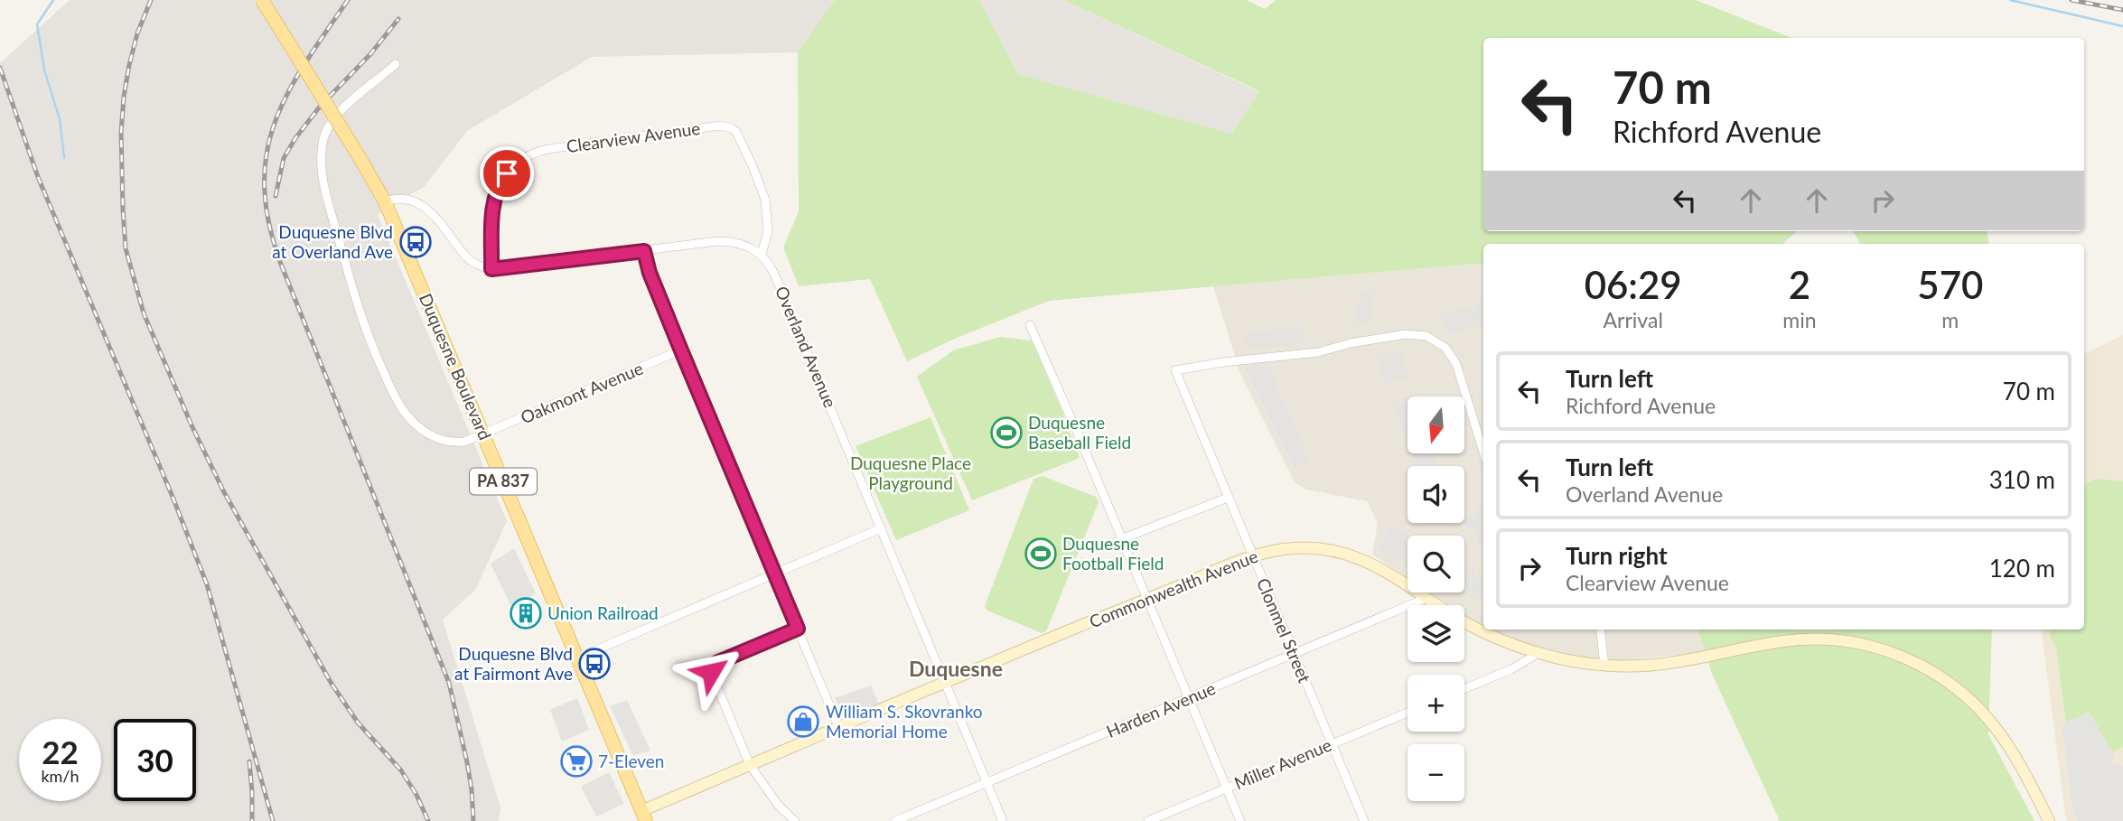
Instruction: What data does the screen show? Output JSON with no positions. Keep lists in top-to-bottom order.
{
  "streets": {
    "main road": ["Duquesne Boulevard", "PA 837"],
    "street": [
      "Clearview Avenue",
      "Overland Avenue",
      "Oakmont Avenue",
      "Commonwealth Avenue",
      "Clonmel Street",
      "Harden Avenue",
      "Miller Avenue"
    ]
  },
  "crossings": [
    ["Clearview Avenue", "Overland Avenue"],
    ["Overland Avenue", "Commonwealth Avenue"],
    ["Overland Avenue", "Harden Avenue"],
    ["Duquesne Boulevard", "Oakmont Avenue"],
    ["Duquesne Boulevard", "Commonwealth Avenue"],
    ["Commonwealth Avenue", "Clonmel Street"],
    ["Commonwealth Avenue", "Harden Avenue"],
    ["Clonmel Street", "Harden Avenue"],
    ["Clonmel Street", "Miller Avenue"]
  ],
  "districts": ["Duquesne"],
  "parks": ["Duquesne Place Playground"],
  "places": {
    "bus stop": ["Duquesne Blvd at Overland Ave", "Duquesne Blvd at Fairmont Ave"],
    "sports": ["Duquesne Baseball Field", "Duquesne Football Field"],
    "building": ["Union Railroad"],
    "shop": ["William S. Skovranko Memorial Home"],
    "supermarket": ["7-Eleven"]
  },
  "north": "bottom",
  "page": {
    "turn": ["70 m", "Richford Avenue"],
    "eta": [
      "06:29",
      "Arrival",
      "2",
      "min",
      "570",
      "m"
    ],
    "list": [
      {
        "name": "Turn left",
        "note": "Richford Avenue",
        "value": "70 m"
      },
      {
        "name": "Turn left",
        "note": "Overland Avenue",
        "value": "310 m"
      },
      {
        "name": "Turn right",
        "note": "Clearview Avenue",
        "value": "120 m"
      }
    ],
    "map_buttons": ["+", "−"],
    "speed": "22 km/h",
    "limit": "30"
  }
}
